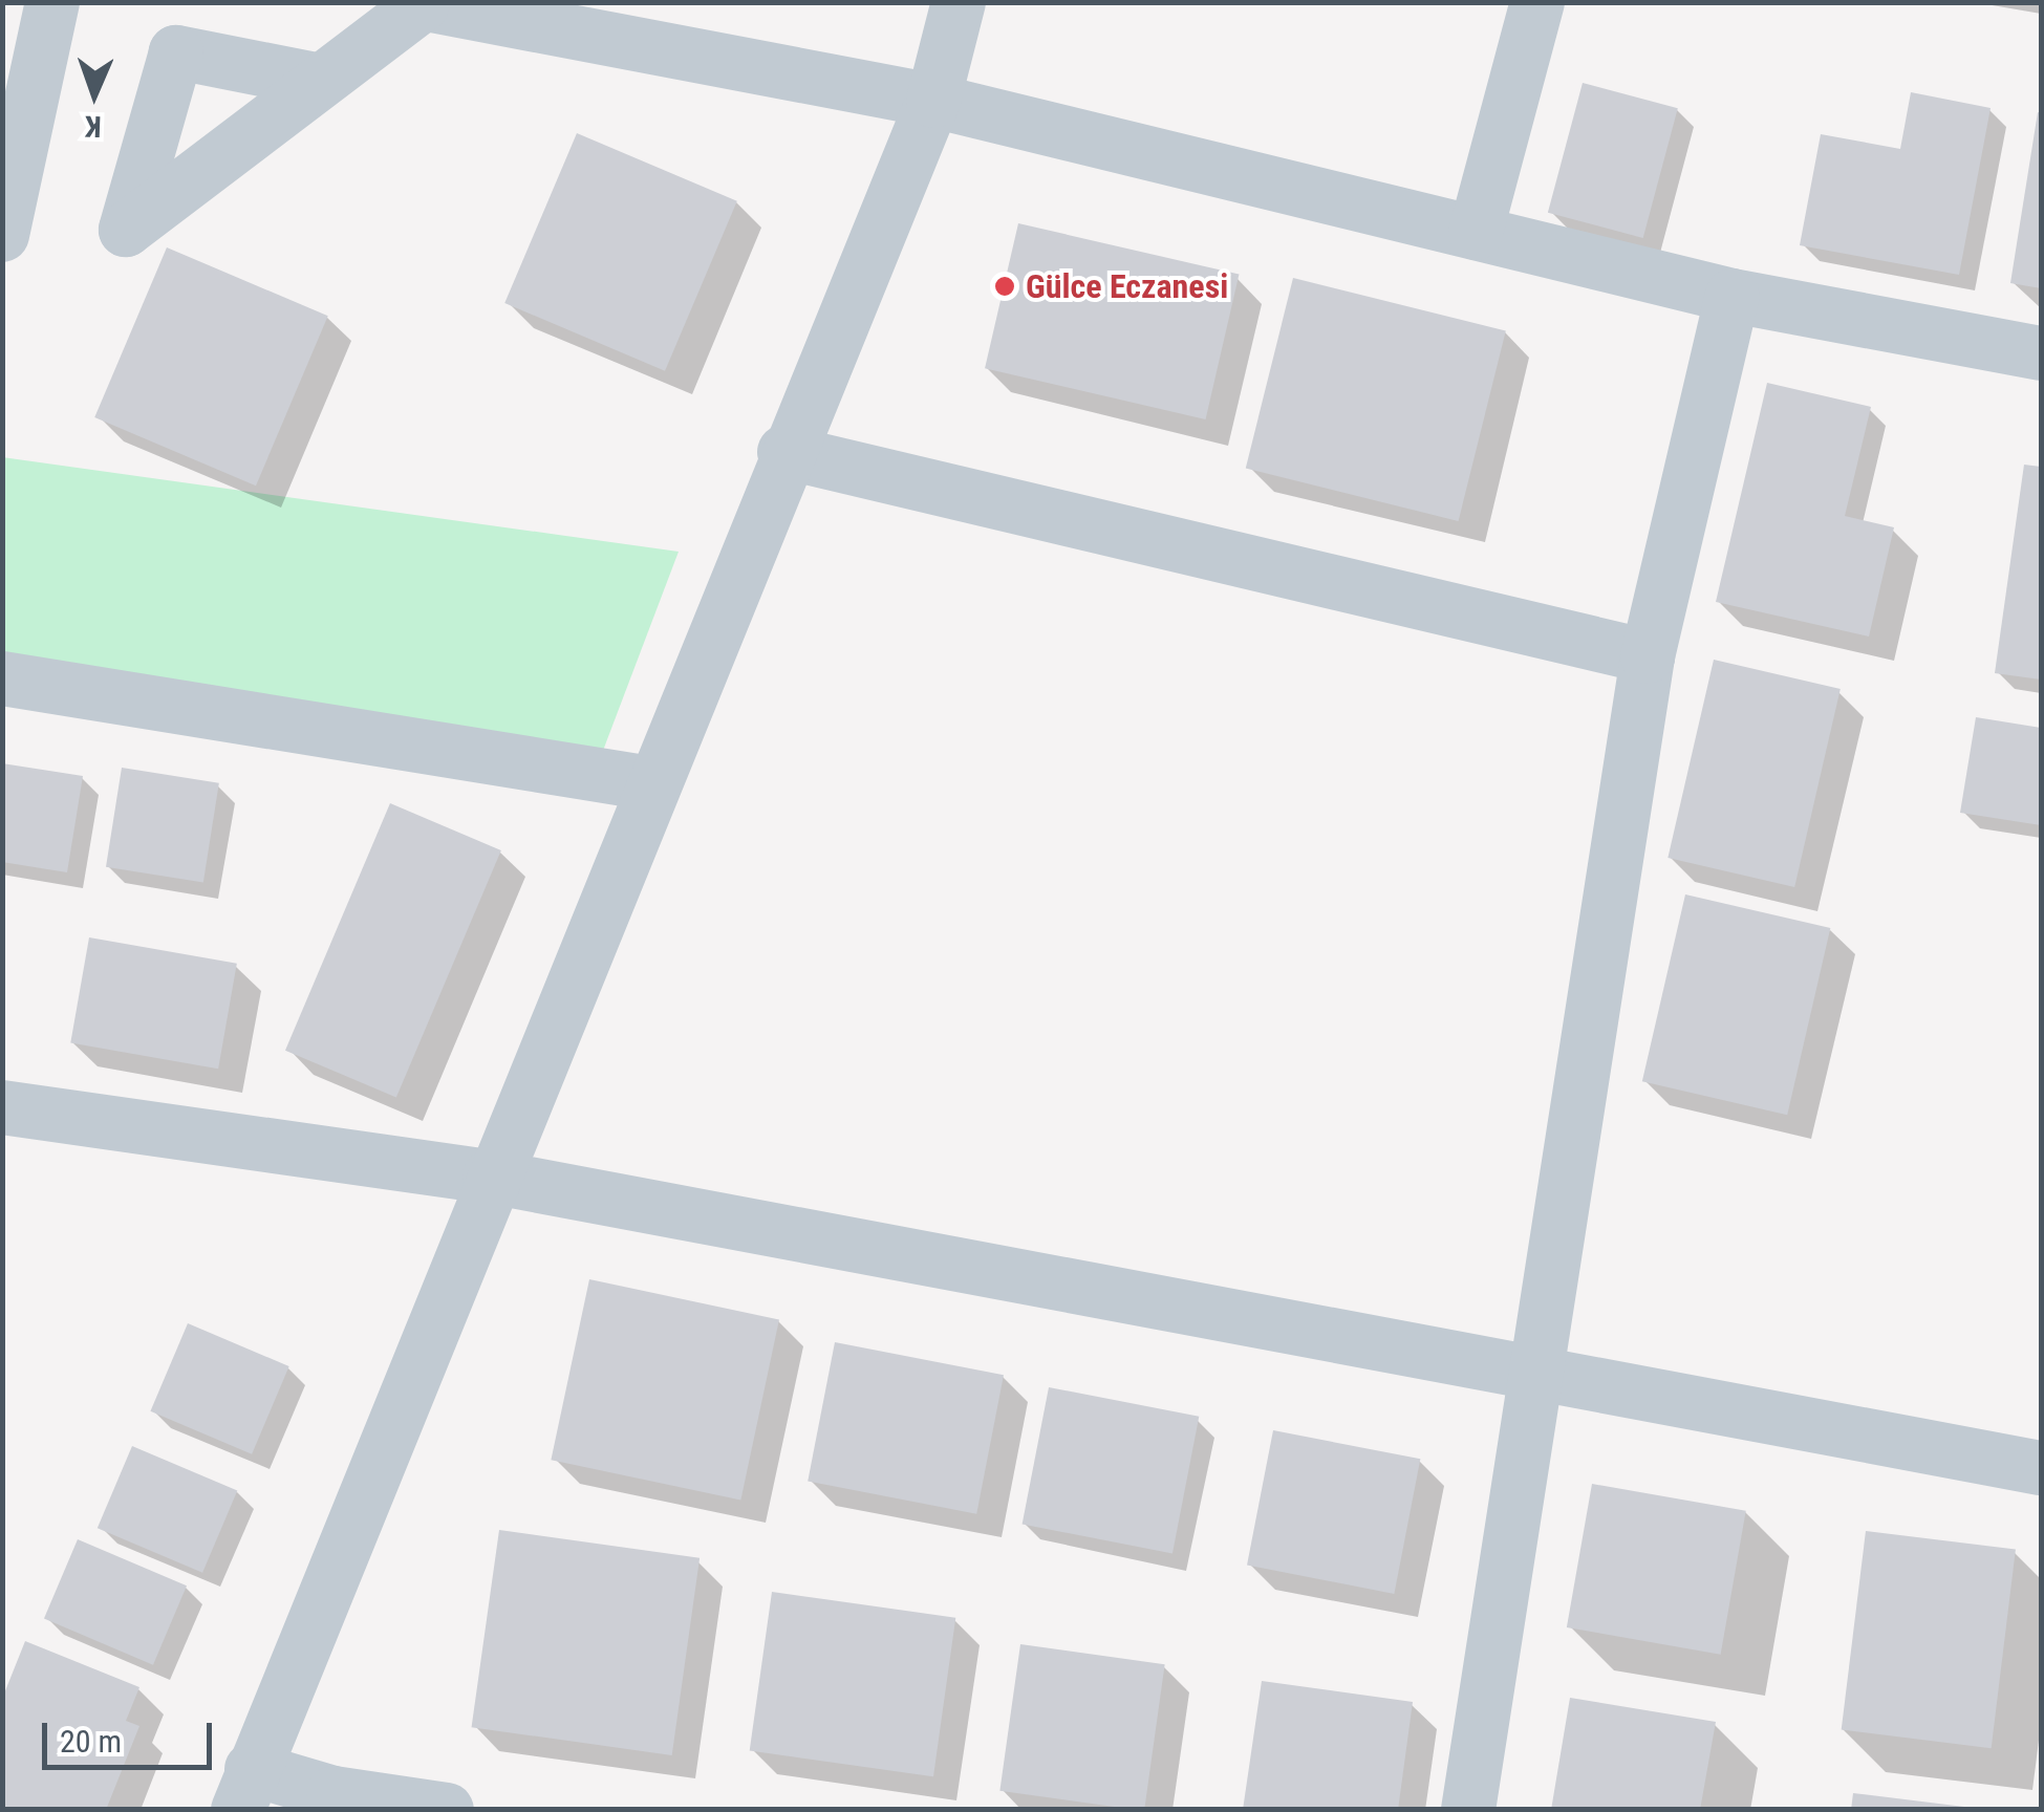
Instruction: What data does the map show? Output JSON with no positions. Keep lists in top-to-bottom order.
{
  "places": ["Gülce Eczanesi"],
  "scale_bar": "20 m",
  "north": "bottom"
}
